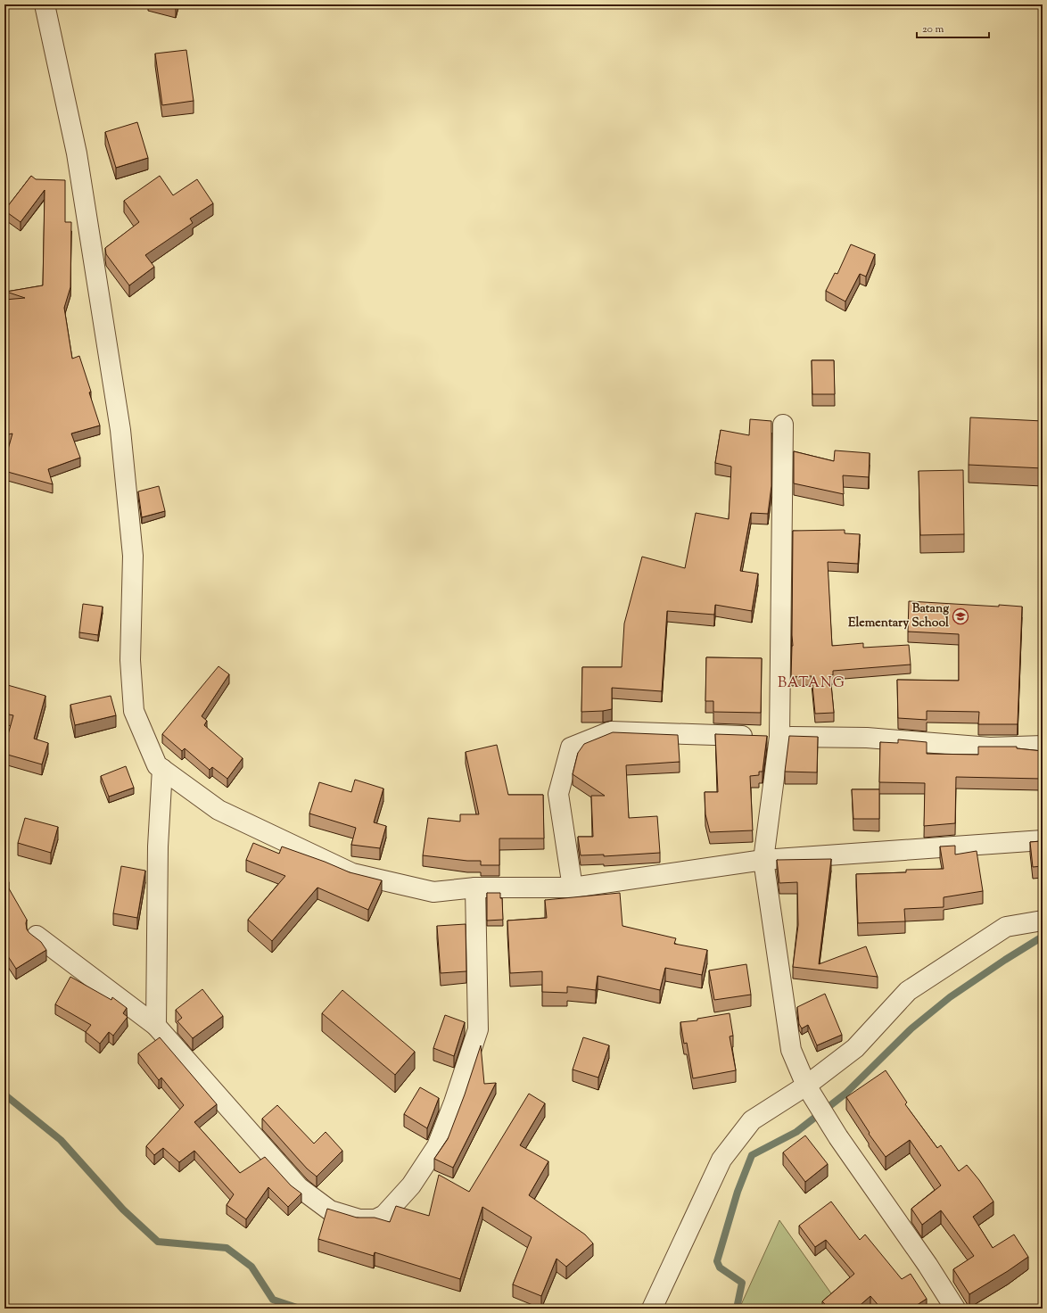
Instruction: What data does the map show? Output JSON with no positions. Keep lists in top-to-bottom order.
{
  "districts": ["BATANG"],
  "places": {
    "school or university": ["Batang Elementary School"]
  },
  "scale_bar": "20 m"
}
